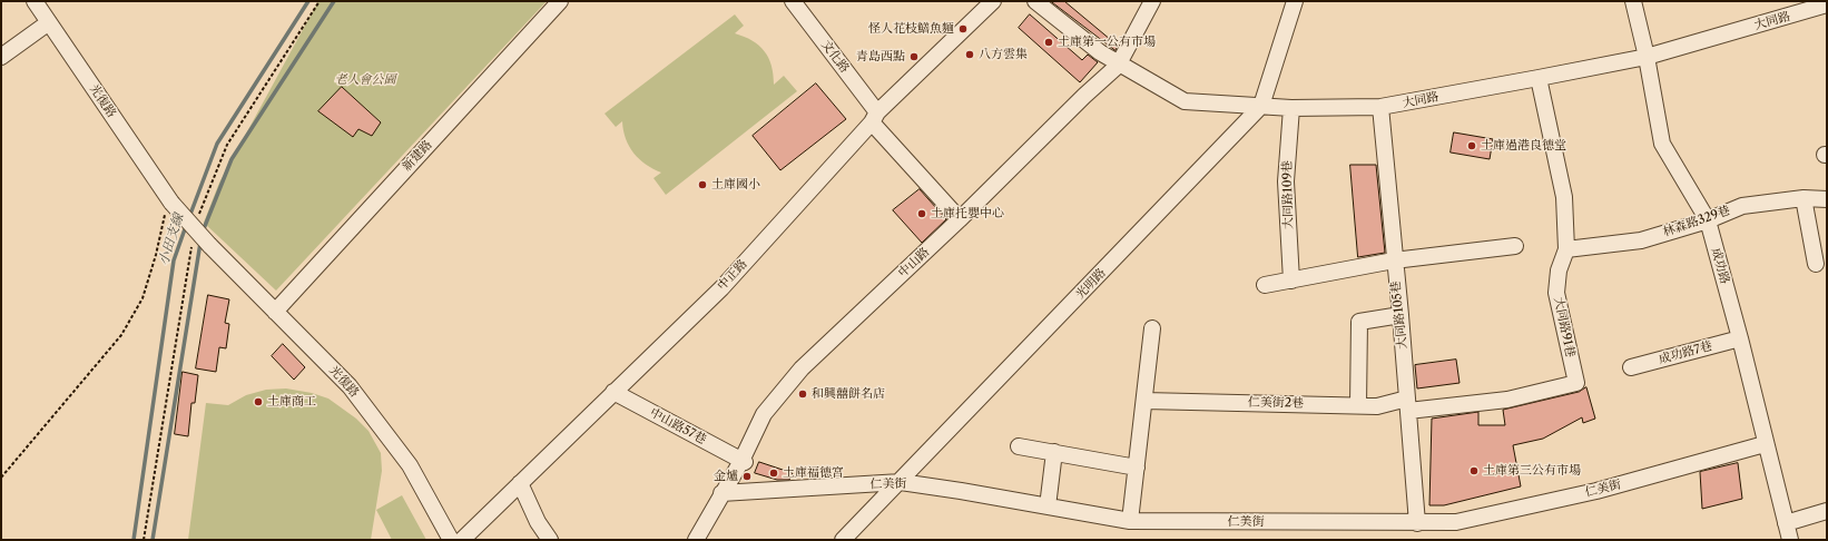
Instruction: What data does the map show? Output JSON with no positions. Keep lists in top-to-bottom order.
{
  "streets": {
    "street": [
      "大同路",
      "文化路",
      "光復路",
      "新建路",
      "大同路109巷",
      "林森路329巷",
      "中山路",
      "成功路",
      "中正路",
      "光明路",
      "大同路105巷",
      "大同路91巷",
      "成功路7巷",
      "仁美街2巷",
      "中山路57巷",
      "仁美街"
    ]
  },
  "crossings": [
    ["大同路", "大同路109巷"],
    ["大同路", "中山路"],
    ["大同路", "成功路"],
    ["大同路", "光明路"],
    ["大同路", "大同路105巷"],
    ["大同路", "大同路91巷"],
    ["文化路", "中山路"],
    ["文化路", "中正路"],
    ["光復路", "新建路"],
    ["林森路329巷", "成功路"],
    ["林森路329巷", "大同路91巷"],
    ["中山路", "中山路57巷"],
    ["中山路", "仁美街"],
    ["成功路", "成功路7巷"],
    ["成功路", "仁美街"],
    ["中正路", "中山路57巷"],
    ["光明路", "仁美街"],
    ["大同路105巷", "大同路91巷"],
    ["大同路105巷", "仁美街2巷"],
    ["大同路105巷", "仁美街"],
    ["大同路91巷", "仁美街2巷"]
  ],
  "water": ["小田支線"],
  "parks": ["老人會公園"],
  "places": [
    "怪人花枝鱔魚麵",
    "土庫第一公有市場",
    "八方雲集",
    "青島西點",
    "土庫過港良德堂",
    "土庫國小",
    "土庫托嬰中心",
    "和興囍餅名店",
    "土庫商工",
    "土庫第三公有市場",
    "土庫福德宮",
    "金爐"
  ]
}
